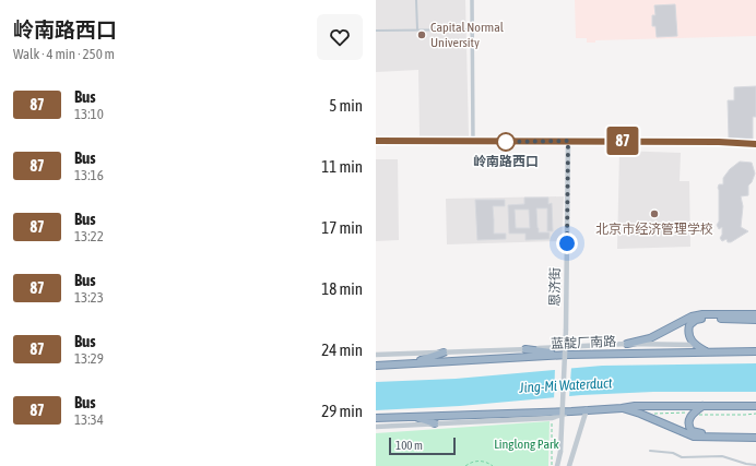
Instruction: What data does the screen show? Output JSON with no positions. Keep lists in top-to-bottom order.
{
  "streets": {
    "highway": ["蓝靛厂南路"],
    "street": ["恩济街"]
  },
  "water": ["Jing-Mi Waterduct"],
  "parks": ["Linglong Park"],
  "places": ["Capital Normal University", "岭南路西口", "北京市经济管理学校"],
  "lines": ["bus line 87"],
  "scale_bar": "100 m",
  "page": {
    "heading": ["岭南路西口", "Walk · 4 min · 250 m"],
    "on_map": "87",
    "list": [
      {
        "mark": "87",
        "name": "Bus",
        "note": "13:10",
        "value": "5 min"
      },
      {
        "mark": "87",
        "name": "Bus",
        "note": "13:16",
        "value": "11 min"
      },
      {
        "mark": "87",
        "name": "Bus",
        "note": "13:22",
        "value": "17 min"
      },
      {
        "mark": "87",
        "name": "Bus",
        "note": "13:23",
        "value": "18 min"
      },
      {
        "mark": "87",
        "name": "Bus",
        "note": "13:29",
        "value": "24 min"
      },
      {
        "mark": "87",
        "name": "Bus",
        "note": "13:34",
        "value": "29 min"
      }
    ],
    "scale": "100 m"
  }
}
